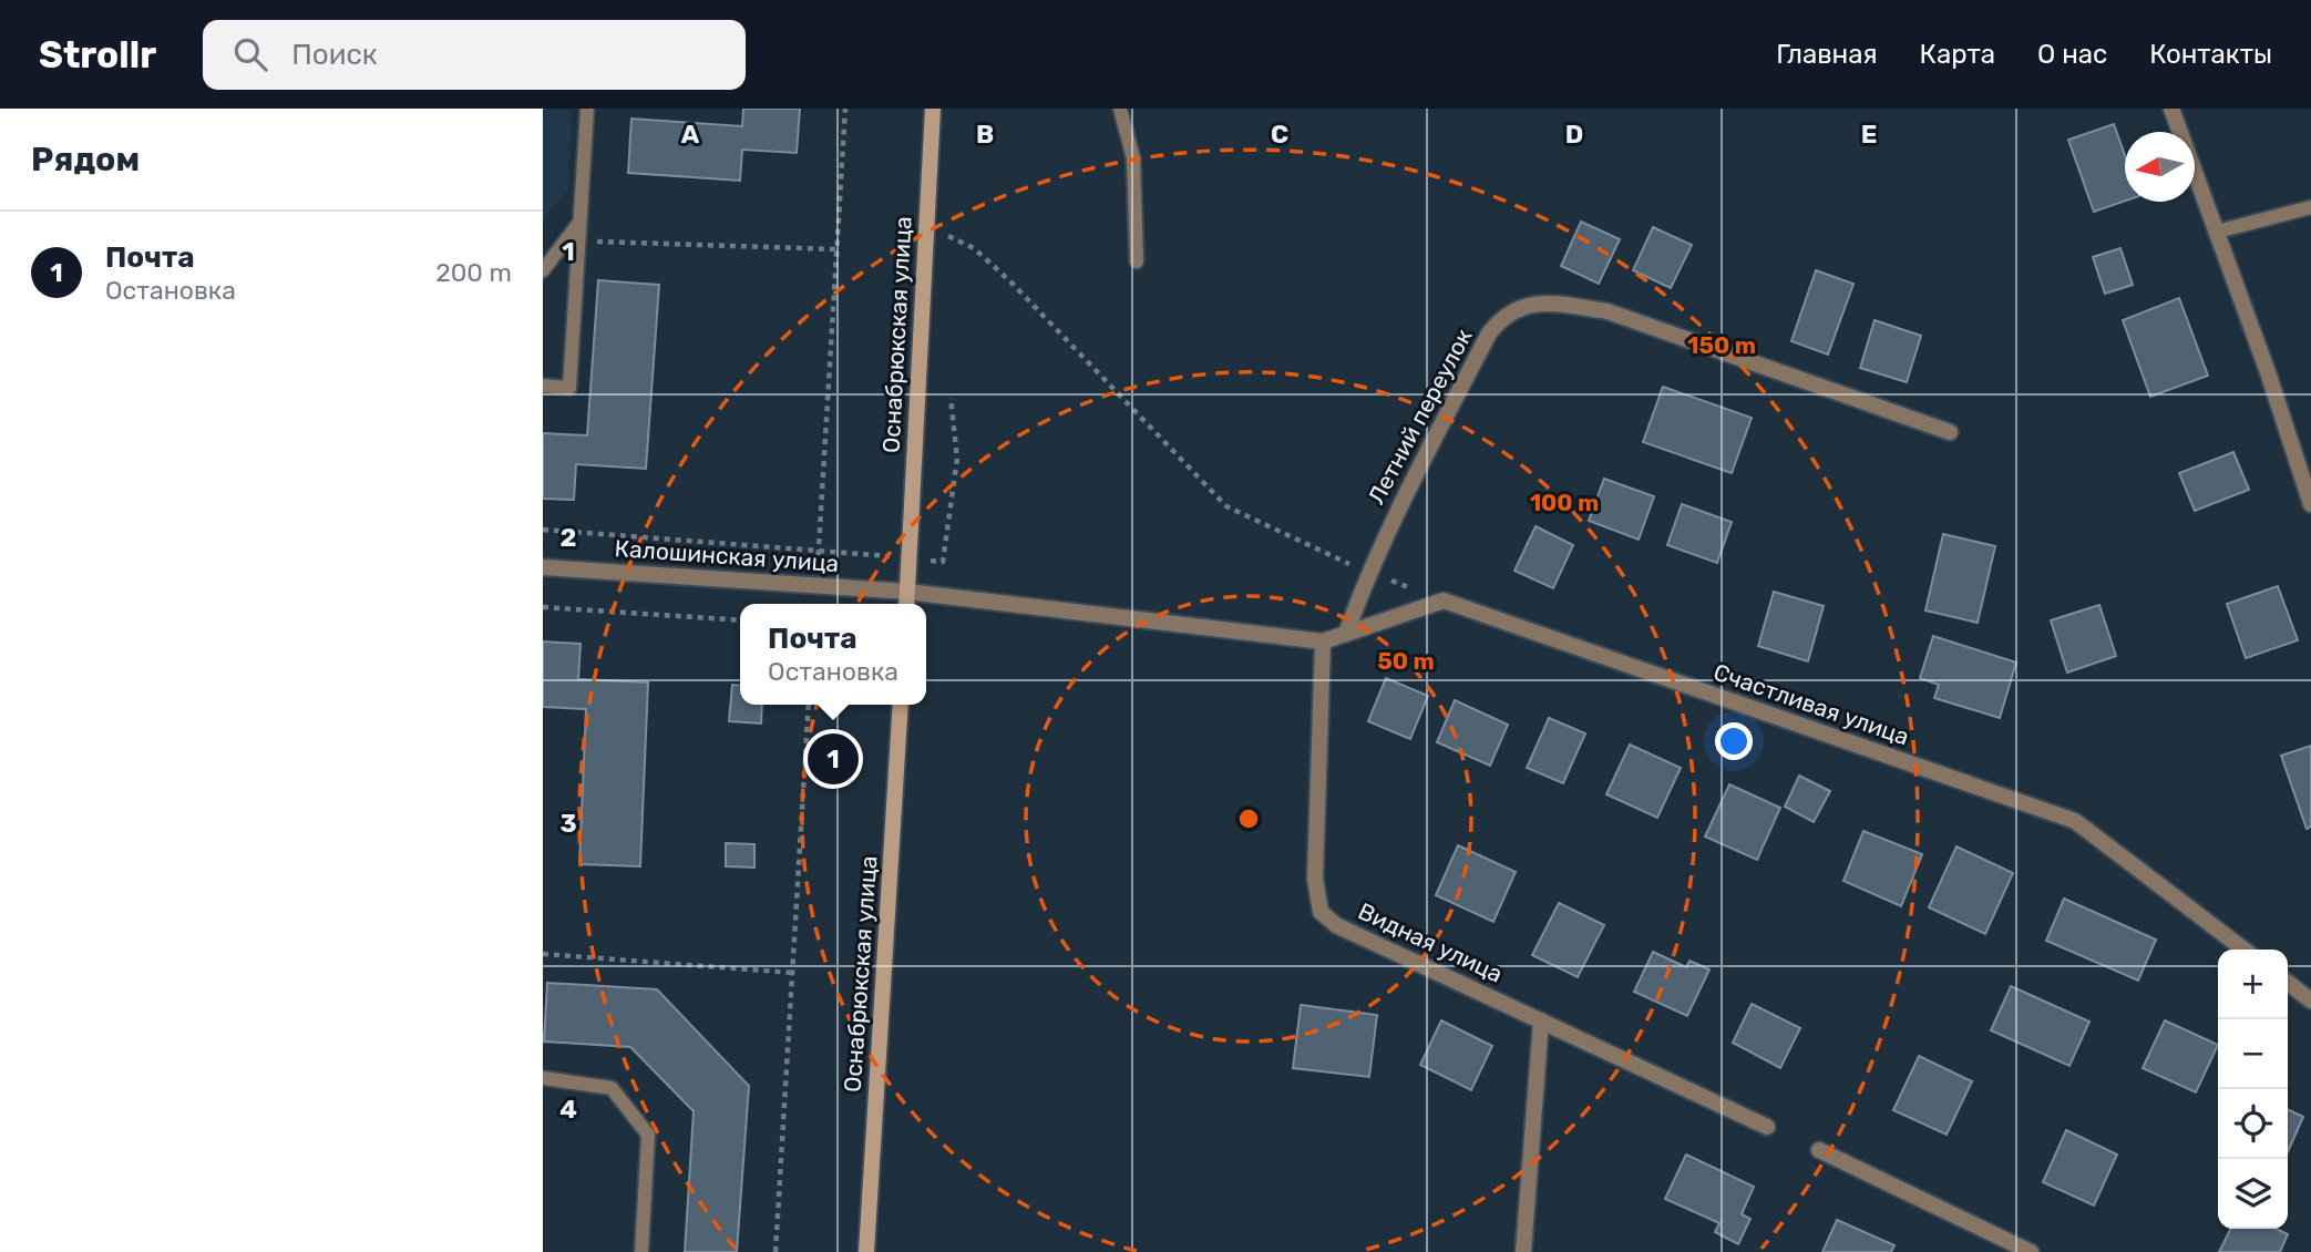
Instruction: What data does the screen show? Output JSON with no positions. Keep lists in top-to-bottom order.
{
  "streets": {
    "street": [
      "Оснабрюкская улица",
      "Летний переулок",
      "Калошинская улица",
      "Счастливая улица",
      "Видная улица"
    ]
  },
  "crossings": [
    ["Оснабрюкская улица", "Калошинская улица"],
    ["Калошинская улица", "Видная улица"]
  ],
  "north": "left",
  "page": {
    "header": "Strollr",
    "search": "Поиск",
    "nav": [
      "Главная",
      "Карта",
      "О нас",
      "Контакты"
    ],
    "heading": "Рядом",
    "list": [
      {
        "mark": "1",
        "name": "Почта",
        "note": "Остановка",
        "value": "200 m"
      }
    ],
    "popup": ["Почта", "Остановка"],
    "pins": "1",
    "map_buttons": ["+", "−"]
  },
  "grid": {
    "columns": [
      "A",
      "B",
      "C",
      "D",
      "E"
    ],
    "rows": [
      "1",
      "2",
      "3",
      "4"
    ]
  },
  "rings": ["150 m", "100 m", "50 m"]
}
